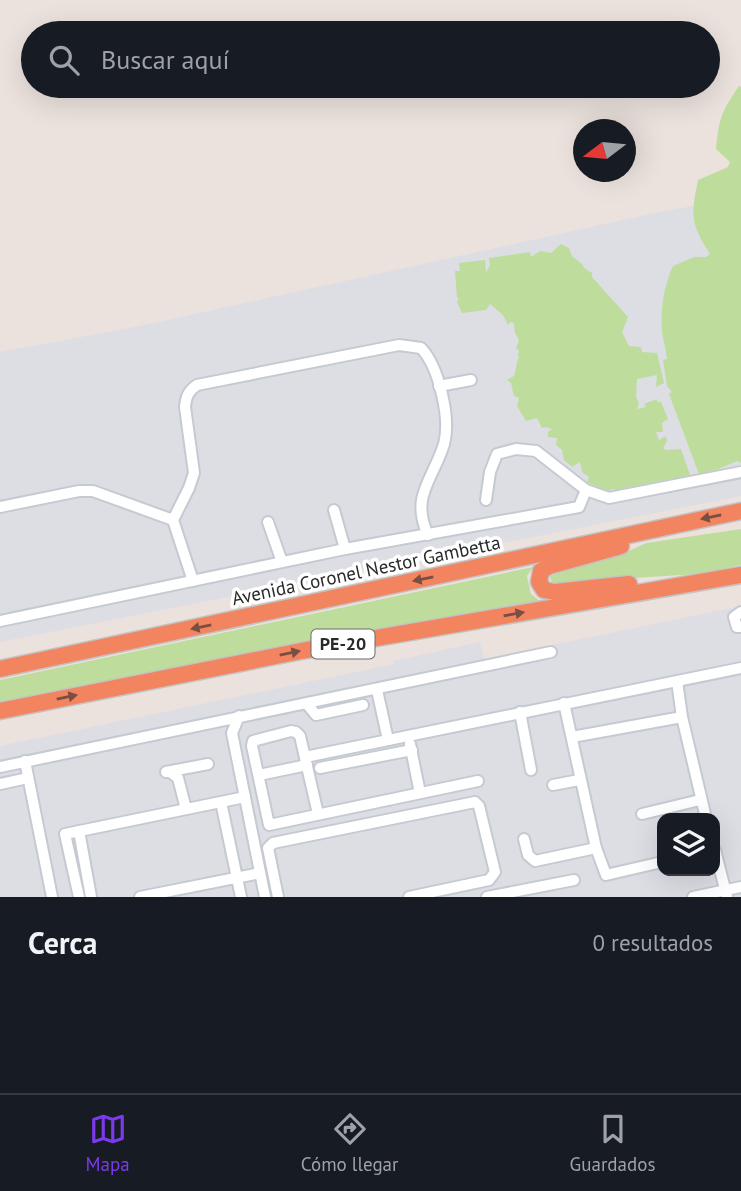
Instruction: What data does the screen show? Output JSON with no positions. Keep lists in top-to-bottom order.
{
  "streets": {
    "highway": ["Avenida Coronel Nestor Gambetta", "PE-20"]
  },
  "north": "left",
  "page": {
    "search": "Buscar aquí",
    "heading": ["Cerca", "0 resultados"],
    "nav": ["Mapa", "Cómo llegar", "Guardados"]
  }
}
